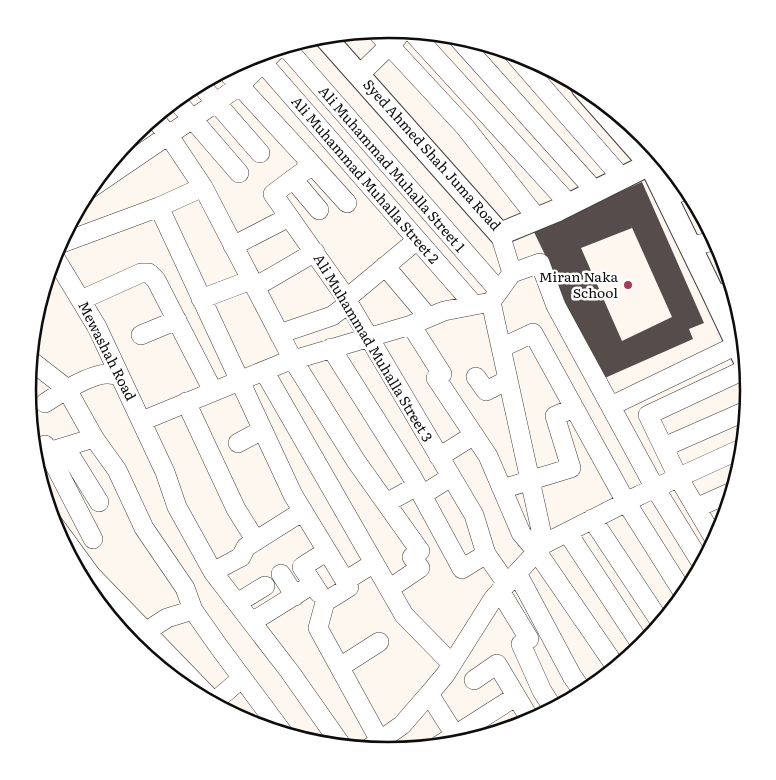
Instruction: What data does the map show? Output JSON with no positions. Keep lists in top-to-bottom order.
{
  "streets": {
    "street": [
      "Syed Ahmed Shah Juma Road",
      "Ali Muhammad Muhalla Street 1",
      "Ali Muhammad Muhalla Street 2",
      "Ali Muhammad Muhalla Street 3",
      "Mewashah Road"
    ]
  },
  "crossings": [
    ["Ali Muhammad Muhalla Street 1", "Ali Muhammad Muhalla Street 2"]
  ],
  "places": ["Miran Naka School"]
}
